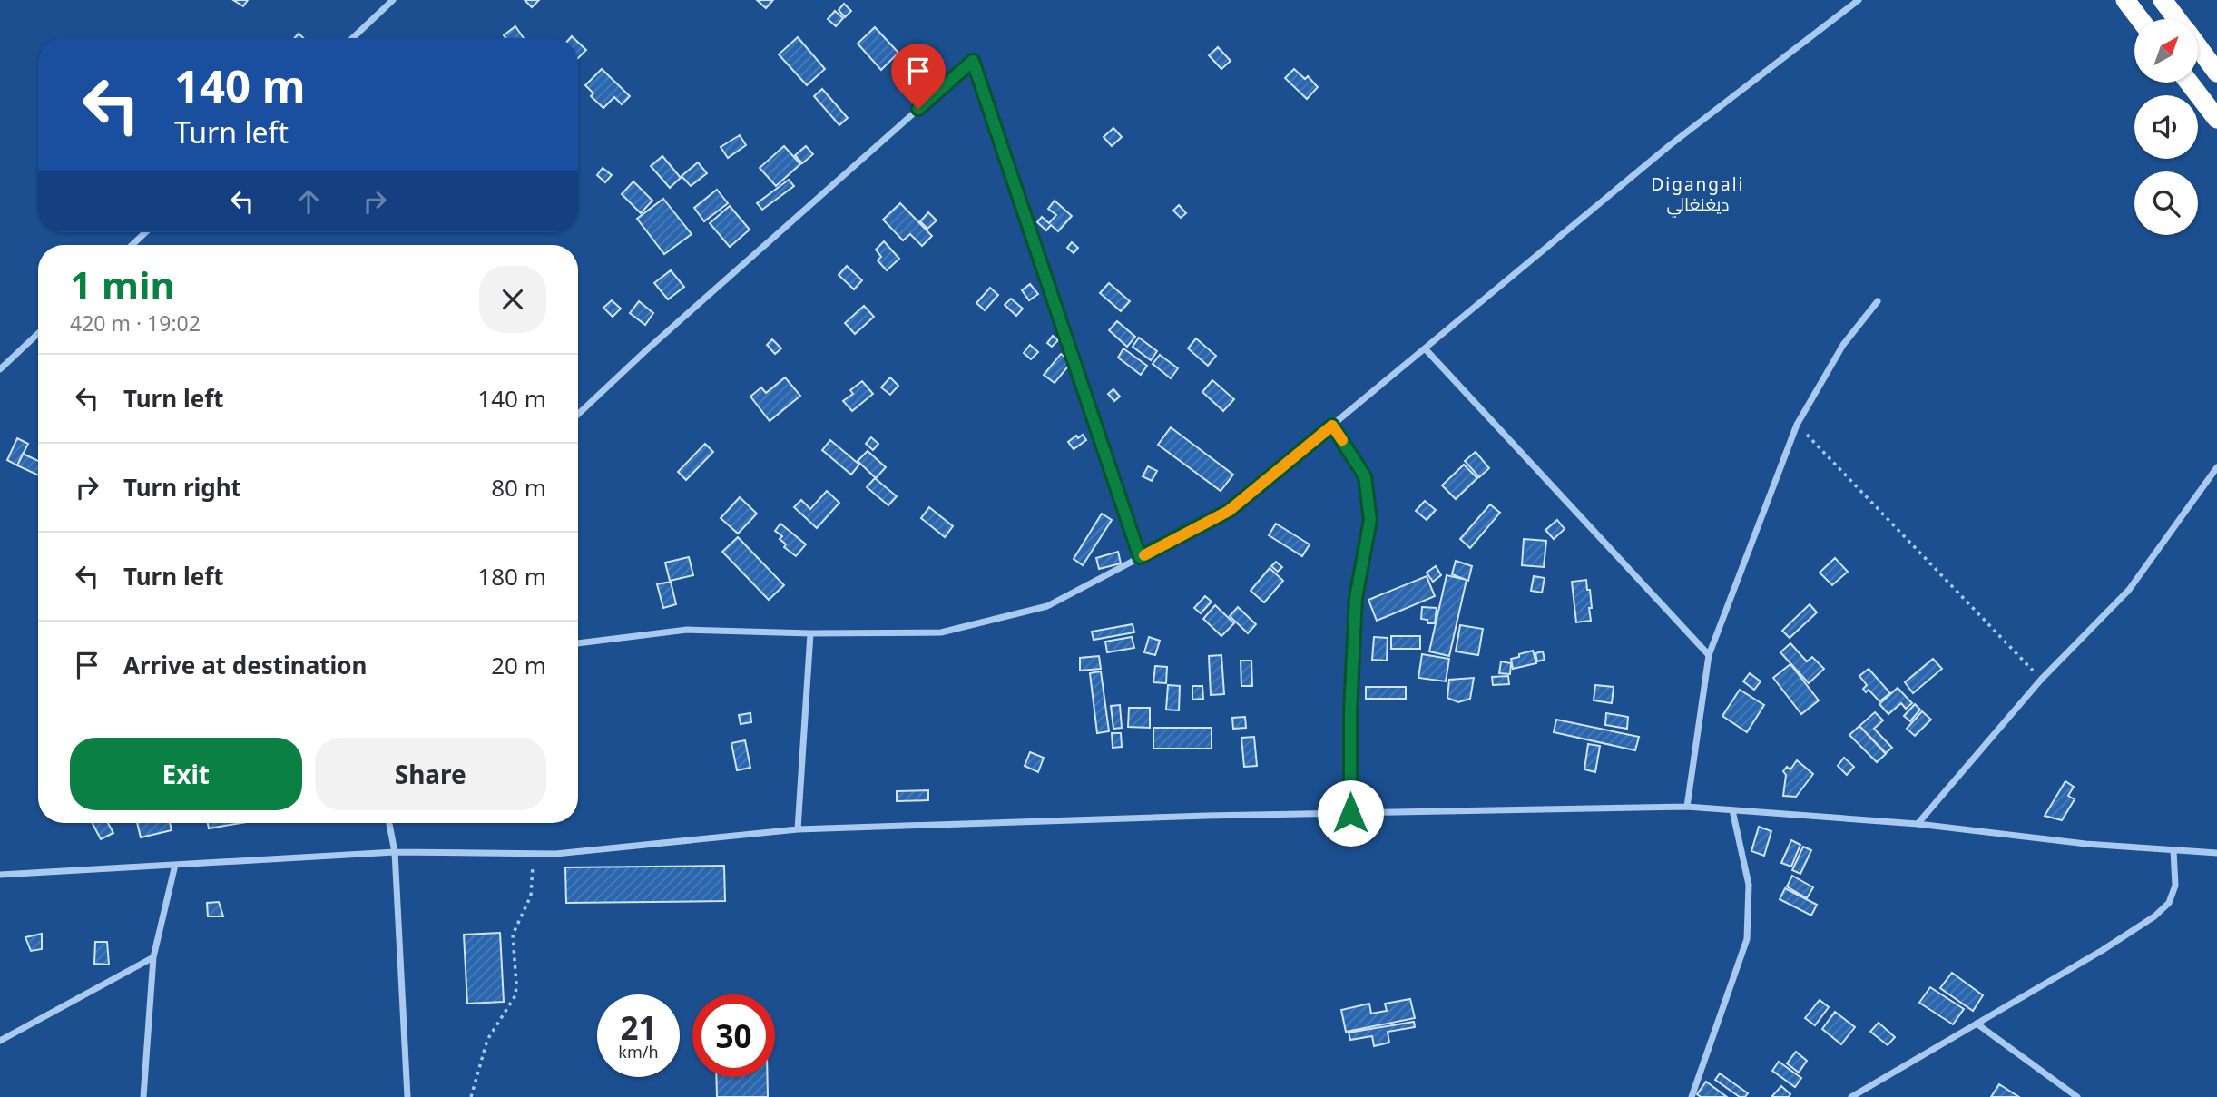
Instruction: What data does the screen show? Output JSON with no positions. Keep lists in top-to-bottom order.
{
  "districts": ["Digangali ديغنغالي"],
  "north": "top right",
  "page": {
    "turn": ["140 m", "Turn left"],
    "heading": ["1 min", "420 m · 19:02"],
    "list": [
      {
        "name": "Turn left",
        "value": "140 m"
      },
      {
        "name": "Turn right",
        "value": "80 m"
      },
      {
        "name": "Turn left",
        "value": "180 m"
      },
      {
        "name": "Arrive at destination",
        "value": "20 m"
      }
    ],
    "buttons": ["Exit", "Share"],
    "speed": "21 km/h",
    "limit": "30"
  }
}
